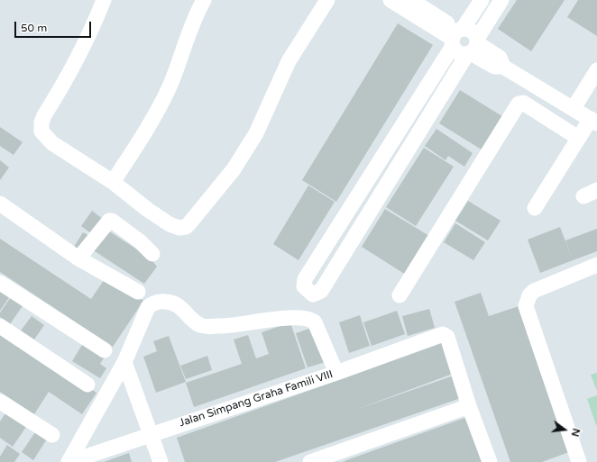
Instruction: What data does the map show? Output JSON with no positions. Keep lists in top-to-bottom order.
{
  "streets": {
    "street": ["Jalan Simpang Graha Famili VIII"]
  },
  "scale_bar": "50 m",
  "north": "right"
}
